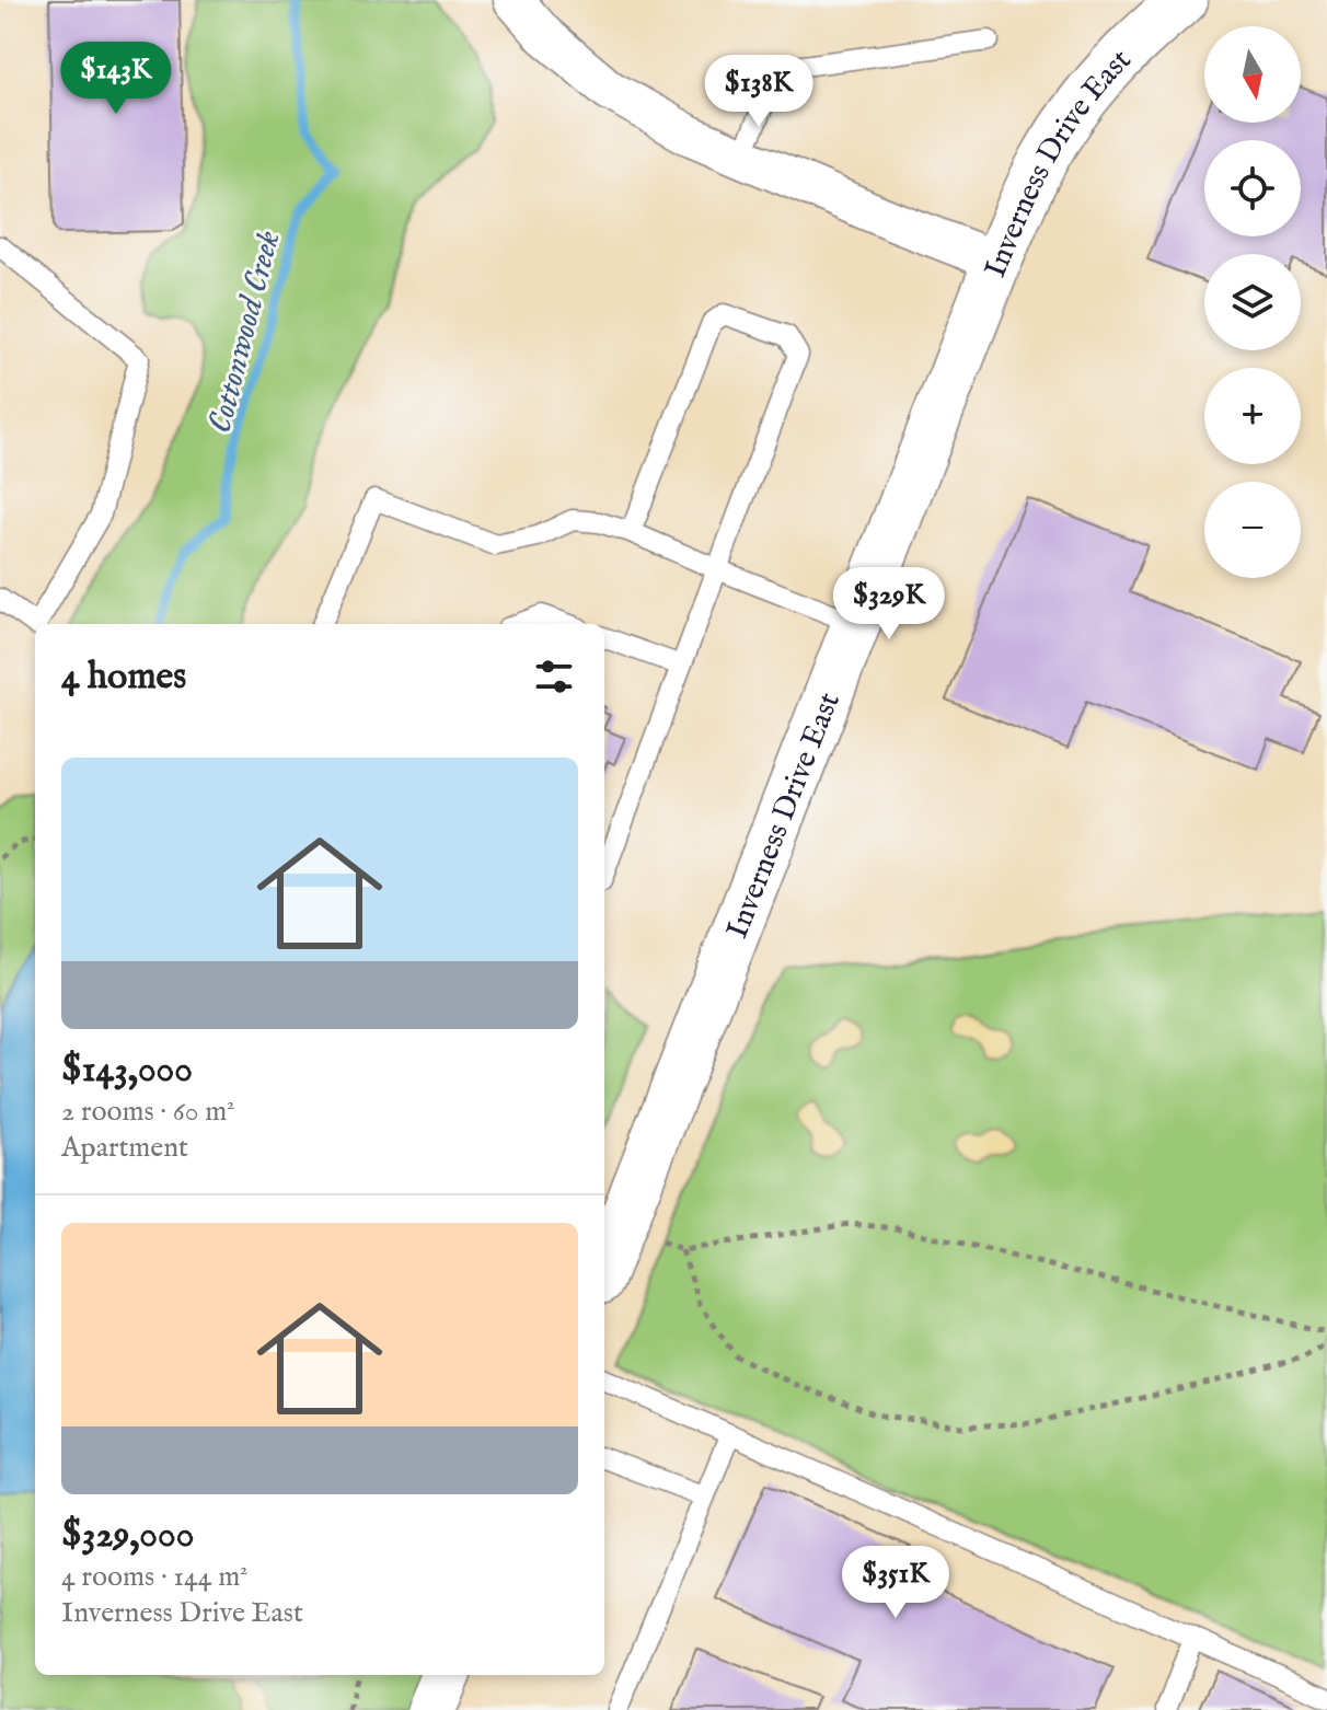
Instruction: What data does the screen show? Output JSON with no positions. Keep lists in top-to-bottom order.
{
  "streets": {
    "main road": ["Inverness Drive East"]
  },
  "water": ["Cottonwood Creek"],
  "north": "bottom",
  "page": {
    "map_buttons": ["+", "−"],
    "price": [
      "$143K",
      "$138K",
      "$329K",
      "$351K"
    ],
    "heading": "4 homes",
    "list": [
      {
        "name": "$143,000",
        "note": "2 rooms · 60 m² · Apartment"
      },
      {
        "name": "$329,000",
        "note": "4 rooms · 144 m² · Inverness Drive East"
      }
    ]
  }
}
